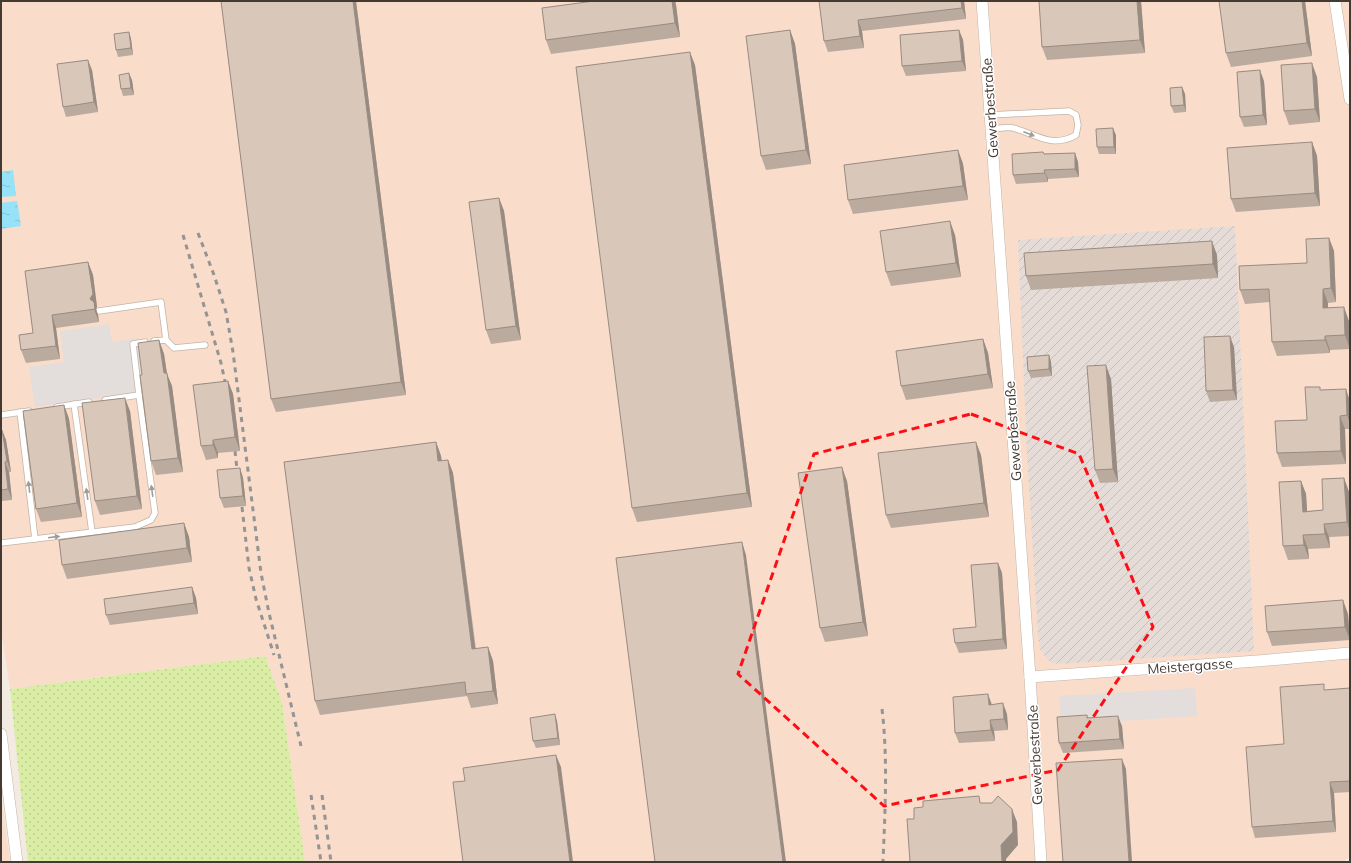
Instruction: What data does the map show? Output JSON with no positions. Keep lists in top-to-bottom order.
{
  "streets": {
    "street": ["Gewerbestraße", "Meistergasse"]
  },
  "crossings": [
    ["Gewerbestraße", "Meistergasse"]
  ]
}
